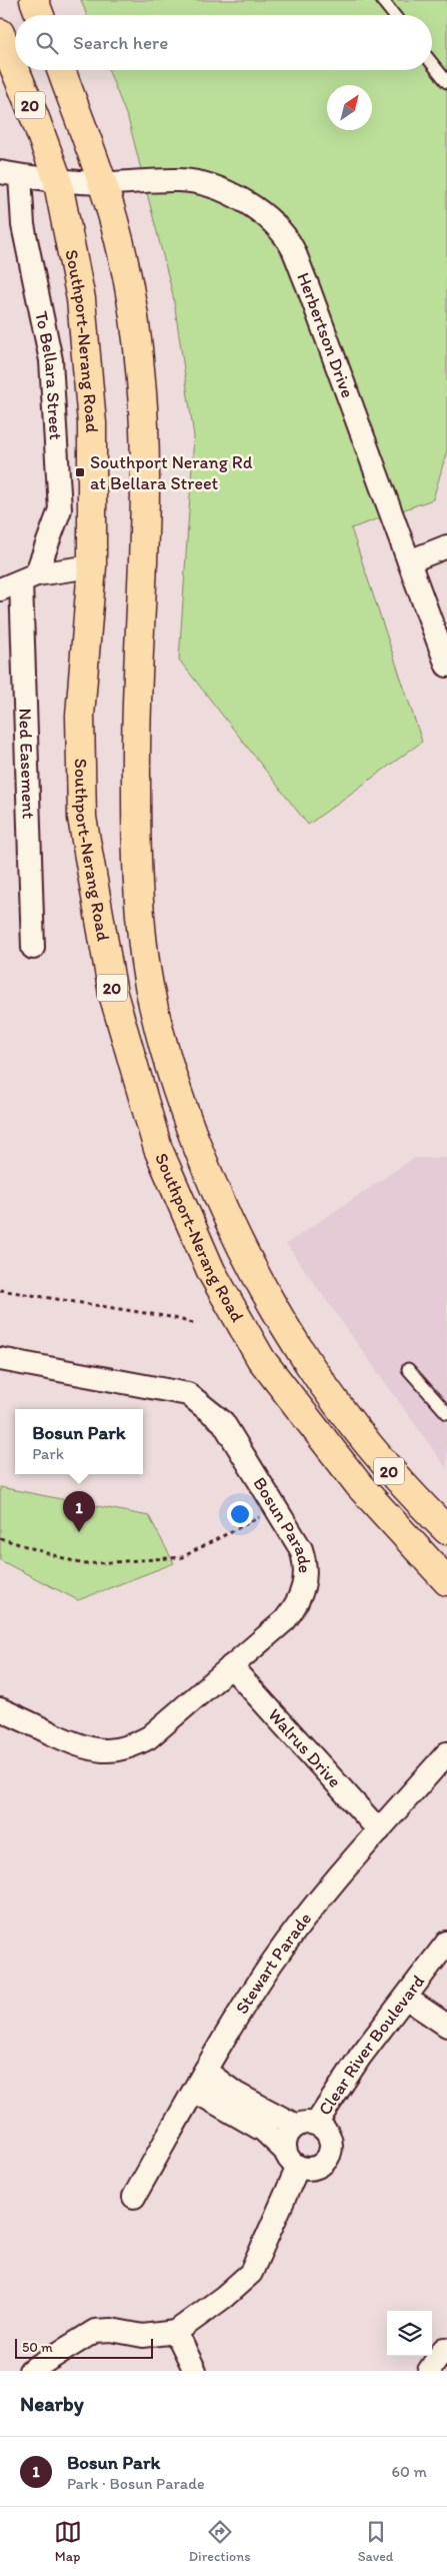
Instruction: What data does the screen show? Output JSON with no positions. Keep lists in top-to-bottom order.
{
  "streets": {
    "main road": ["20", "Southport-Nerang Road"],
    "street": [
      "Herbertson Drive",
      "To Bellara Street",
      "Ned Easement",
      "Bosun Parade",
      "Walrus Drive",
      "Stewart Parade",
      "Clear River Boulevard"
    ]
  },
  "crossings": [
    ["Herbertson Drive", "Southport-Nerang Road"],
    ["Herbertson Drive", "To Bellara Street"],
    ["To Bellara Street", "Ned Easement"],
    ["Bosun Parade", "Walrus Drive"],
    ["Walrus Drive", "Stewart Parade"]
  ],
  "places": {
    "transit": ["Southport Nerang Rd at Bellara Street"]
  },
  "scale_bar": "50 m",
  "north": "top right",
  "page": {
    "search": "Search here",
    "popup": ["Bosun Park", "Park"],
    "pins": "1",
    "scale": "50 m",
    "heading": "Nearby",
    "list": [
      {
        "mark": "1",
        "name": "Bosun Park",
        "note": "Park · Bosun Parade",
        "value": "60 m"
      }
    ],
    "nav": ["Map", "Directions", "Saved"]
  }
}
